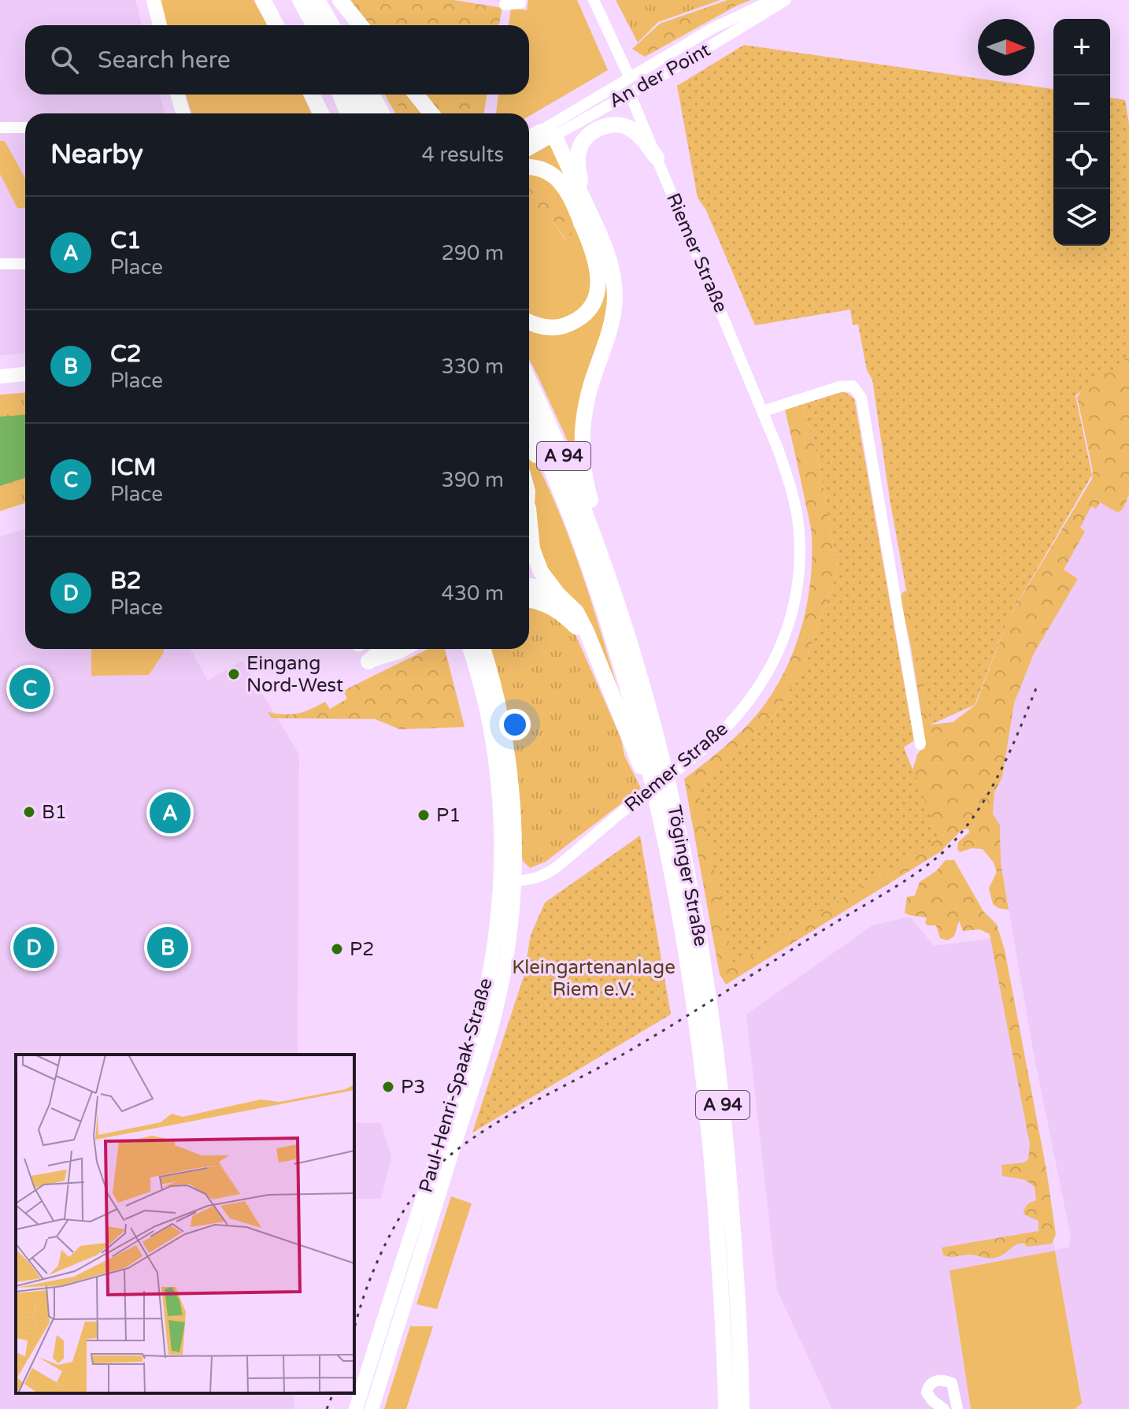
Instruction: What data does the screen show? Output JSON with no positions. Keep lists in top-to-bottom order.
{
  "streets": {
    "highway": ["A 94", "Töginger Straße"],
    "main road": ["An der Point", "Paul-Henri-Spaak-Straße"],
    "street": ["Riemer Straße"]
  },
  "crossings": [
    ["An der Point", "Riemer Straße"],
    ["Riemer Straße", "Paul-Henri-Spaak-Straße"]
  ],
  "parks": ["Kleingartenanlage Riem e.V."],
  "places": [
    "Eingang Nord-West",
    "B1",
    "P1",
    "P2",
    "P3"
  ],
  "north": "right",
  "page": {
    "map_buttons": ["+", "−"],
    "search": "Search here",
    "heading": ["Nearby", "4 results"],
    "list": [
      {
        "mark": "A",
        "name": "C1",
        "note": "Place",
        "value": "290 m"
      },
      {
        "mark": "B",
        "name": "C2",
        "note": "Place",
        "value": "330 m"
      },
      {
        "mark": "C",
        "name": "ICM",
        "note": "Place",
        "value": "390 m"
      },
      {
        "mark": "D",
        "name": "B2",
        "note": "Place",
        "value": "430 m"
      }
    ],
    "pins": [
      "C",
      "A",
      "B",
      "D"
    ]
  }
}
